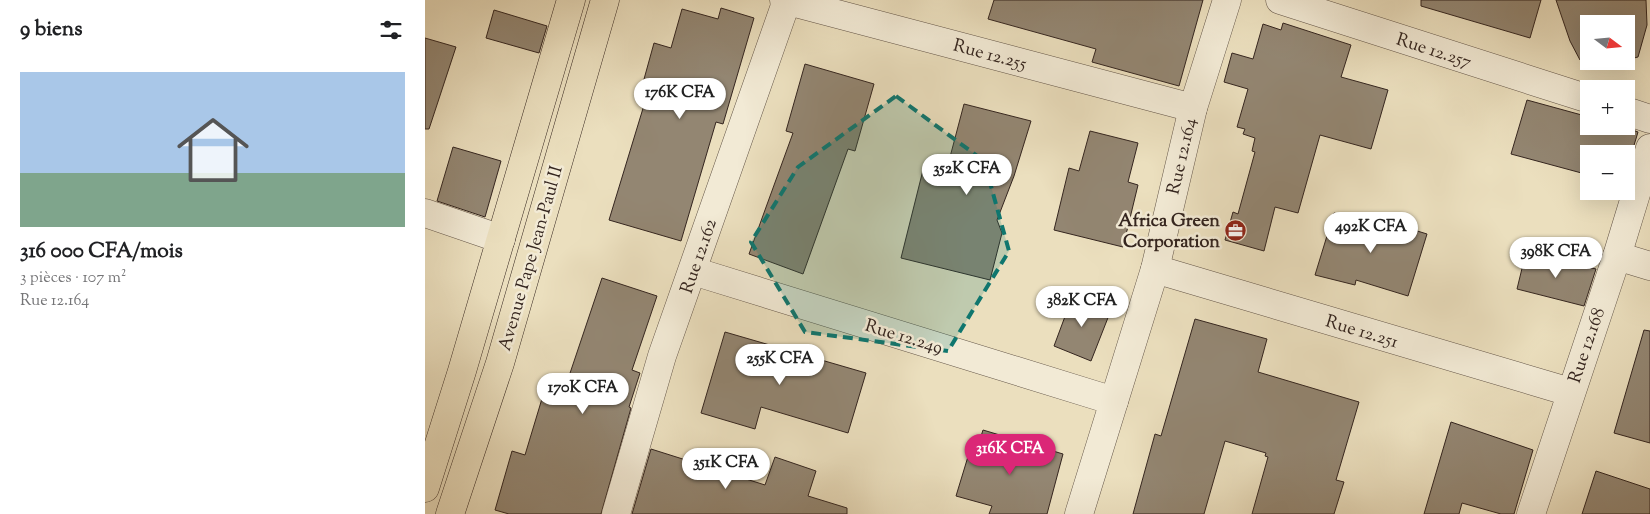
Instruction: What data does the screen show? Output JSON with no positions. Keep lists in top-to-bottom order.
{
  "streets": {
    "main road": ["Avenue Pape Jean-Paul II"],
    "street": [
      "Rue 12.257",
      "Rue 12.255",
      "Rue 12.164",
      "Rue 12.162",
      "Rue 12.251",
      "Rue 12.249",
      "Rue 12.168"
    ]
  },
  "crossings": [
    ["Rue 12.255", "Rue 12.164"],
    ["Rue 12.255", "Rue 12.162"],
    ["Rue 12.164", "Rue 12.251"],
    ["Rue 12.164", "Rue 12.249"],
    ["Rue 12.162", "Rue 12.249"],
    ["Rue 12.251", "Rue 12.168"]
  ],
  "places": {
    "office": ["Africa Green Corporation"]
  },
  "north": "right",
  "page": {
    "heading": "9 biens",
    "map_buttons": ["+", "−"],
    "list": [
      {
        "name": "316 000 CFA/mois",
        "note": "3 pièces · 107 m² · Rue 12.164"
      }
    ],
    "price": [
      "176K CFA",
      "352K CFA",
      "492K CFA",
      "398K CFA",
      "382K CFA",
      "255K CFA",
      "170K CFA",
      "316K CFA",
      "351K CFA"
    ]
  }
}
